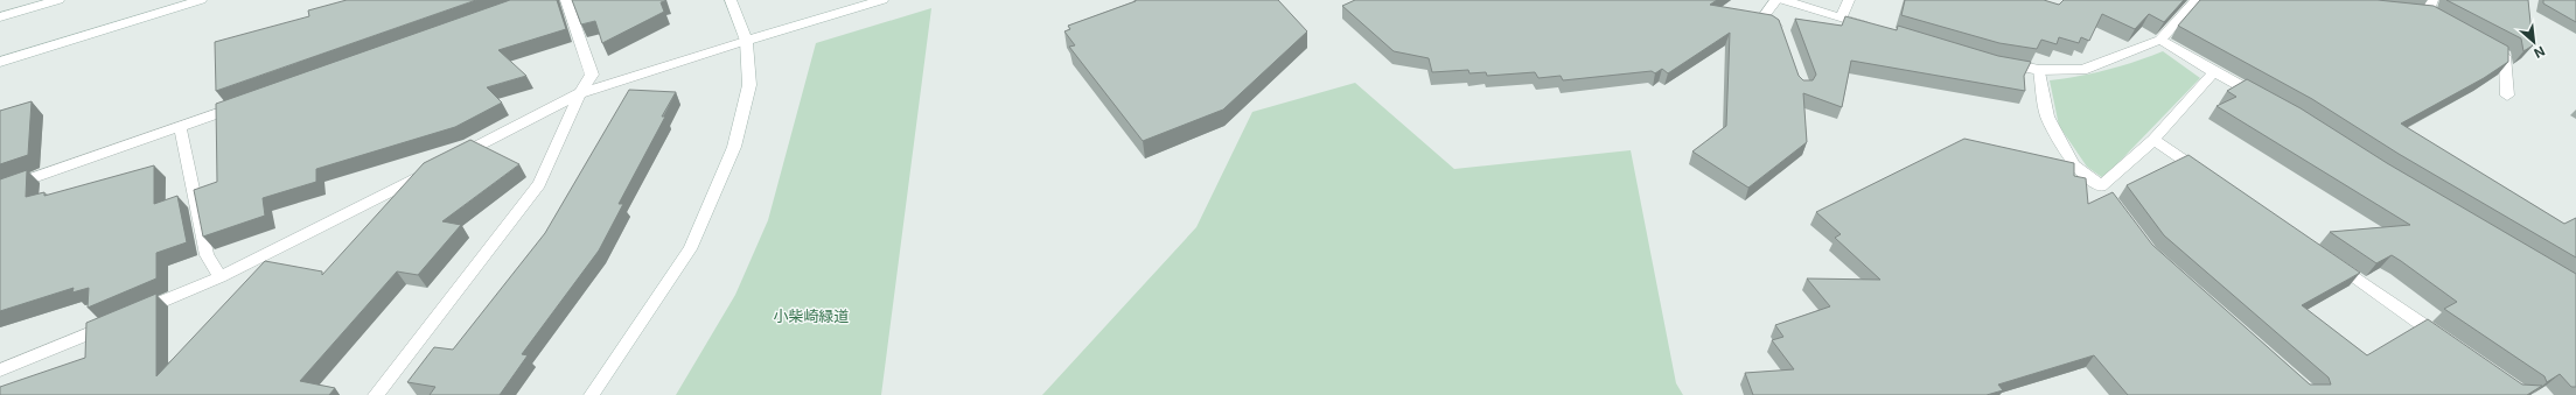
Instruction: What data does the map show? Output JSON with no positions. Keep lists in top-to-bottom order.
{
  "parks": ["小柴崎緑道"],
  "north": "bottom right"
}
